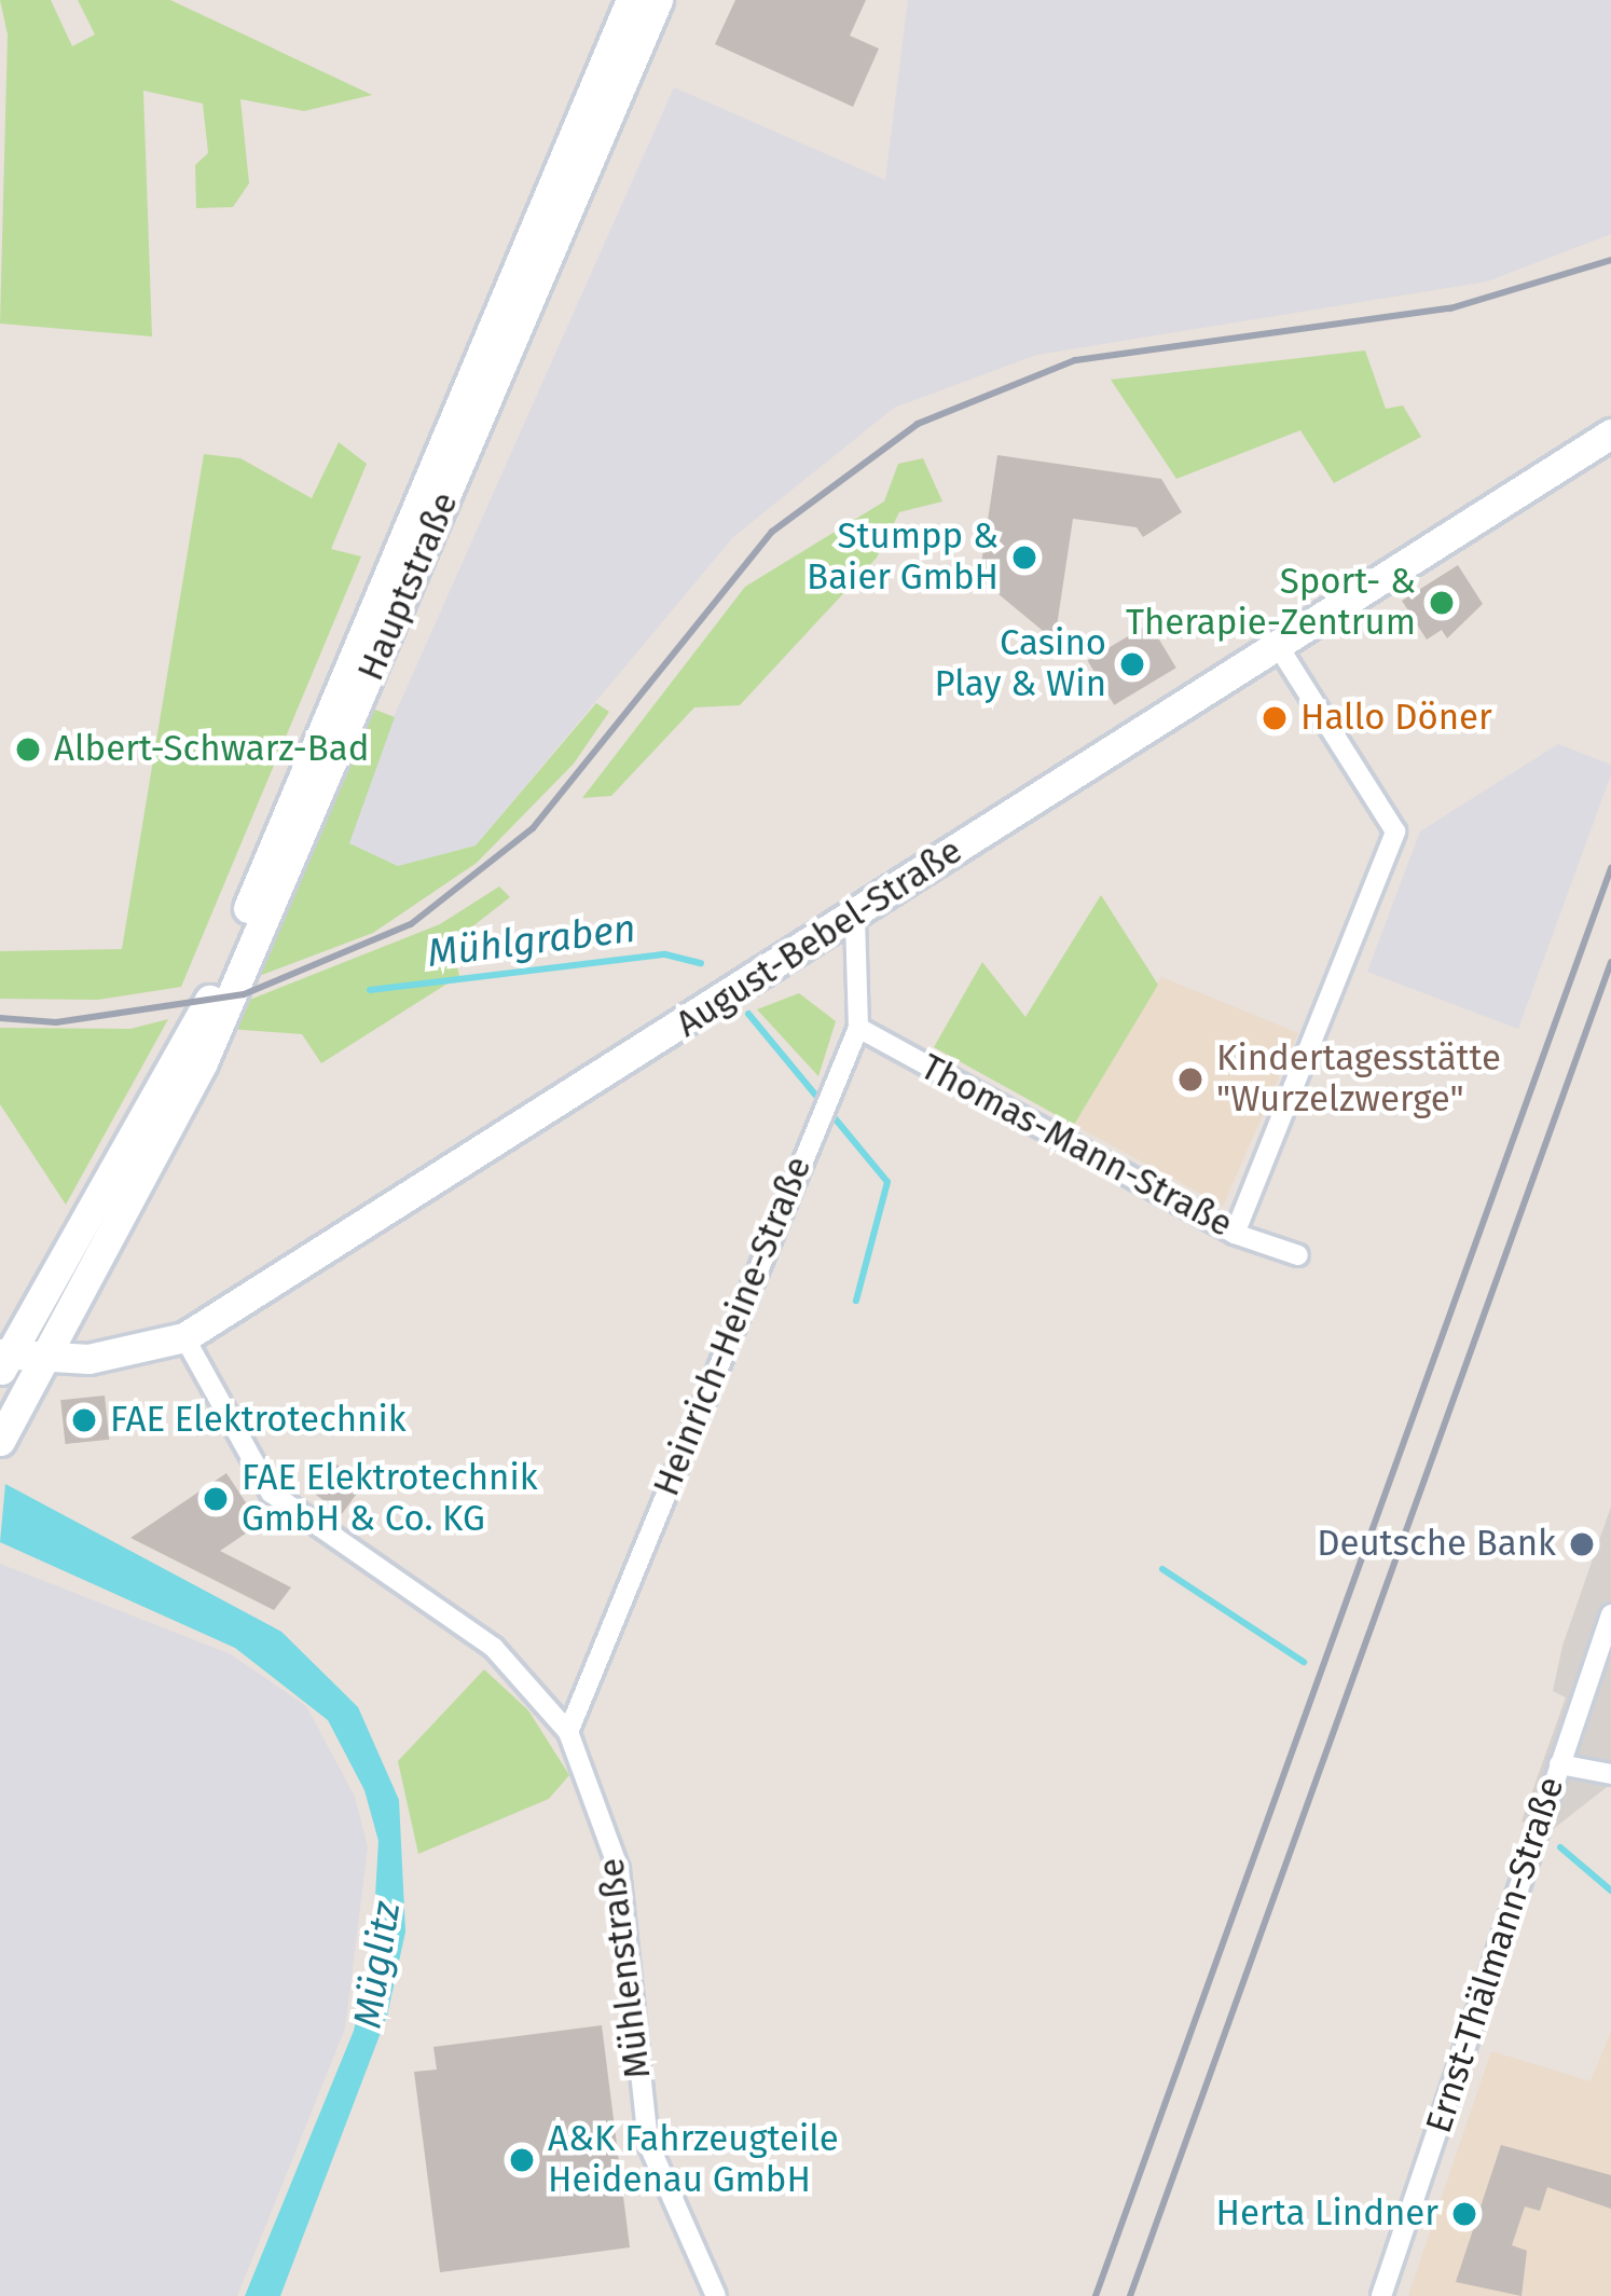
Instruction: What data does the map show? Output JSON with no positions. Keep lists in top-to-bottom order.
{
  "streets": {
    "main road": ["Hauptstraße", "August-Bebel-Straße"],
    "street": [
      "Thomas-Mann-Straße",
      "Heinrich-Heine-Straße",
      "Ernst-Thälmann-Straße",
      "Mühlenstraße"
    ]
  },
  "crossings": [
    ["Hauptstraße", "August-Bebel-Straße"],
    ["August-Bebel-Straße", "Heinrich-Heine-Straße"],
    ["August-Bebel-Straße", "Mühlenstraße"],
    ["Thomas-Mann-Straße", "Heinrich-Heine-Straße"],
    ["Heinrich-Heine-Straße", "Mühlenstraße"]
  ],
  "water": ["Mühlgraben", "Müglitz"],
  "places": [
    "Stumpp & Baier GmbH",
    "Sport- & Therapie-Zentrum",
    "Casino Play & Win",
    "Hallo Döner",
    "Albert-Schwarz-Bad",
    "Kindertagesstätte \"Wurzelzwerge\"",
    "FAE Elektrotechnik",
    "FAE Elektrotechnik GmbH & Co. KG",
    "Deutsche Bank",
    "A&K Fahrzeugteile Heidenau GmbH",
    "Herta Lindner"
  ]
}
